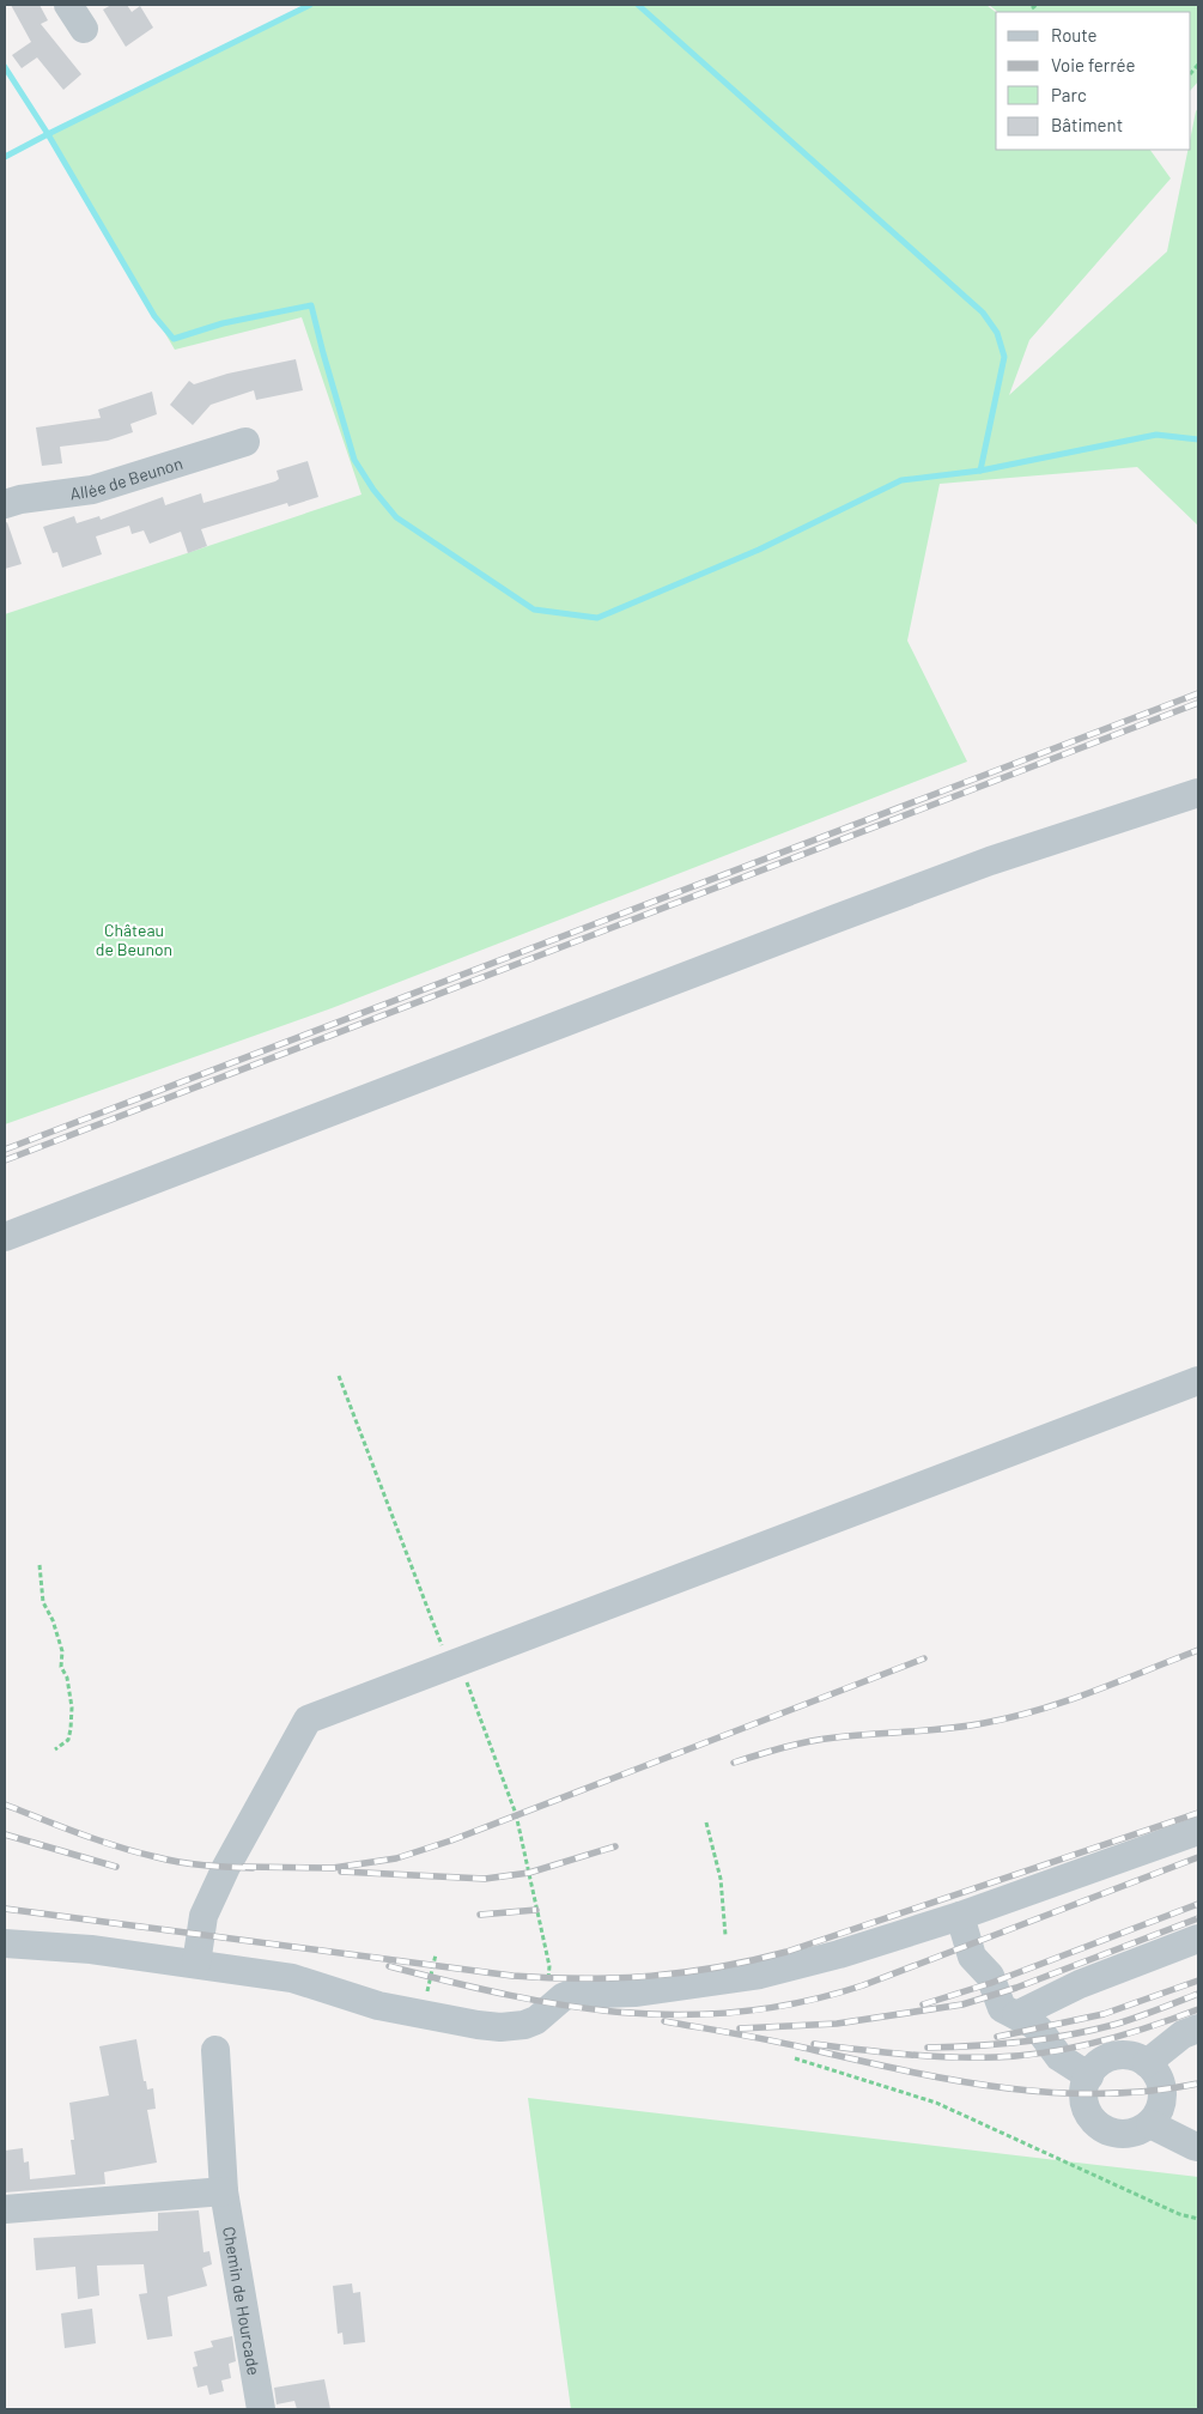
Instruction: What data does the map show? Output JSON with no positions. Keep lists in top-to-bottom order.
{
  "streets": {
    "street": ["Allée de Beunon", "Chemin de Hourcade"]
  },
  "parks": ["Château de Beunon"],
  "legend": [
    "Route",
    "Voie ferrée",
    "Parc",
    "Bâtiment"
  ]
}
